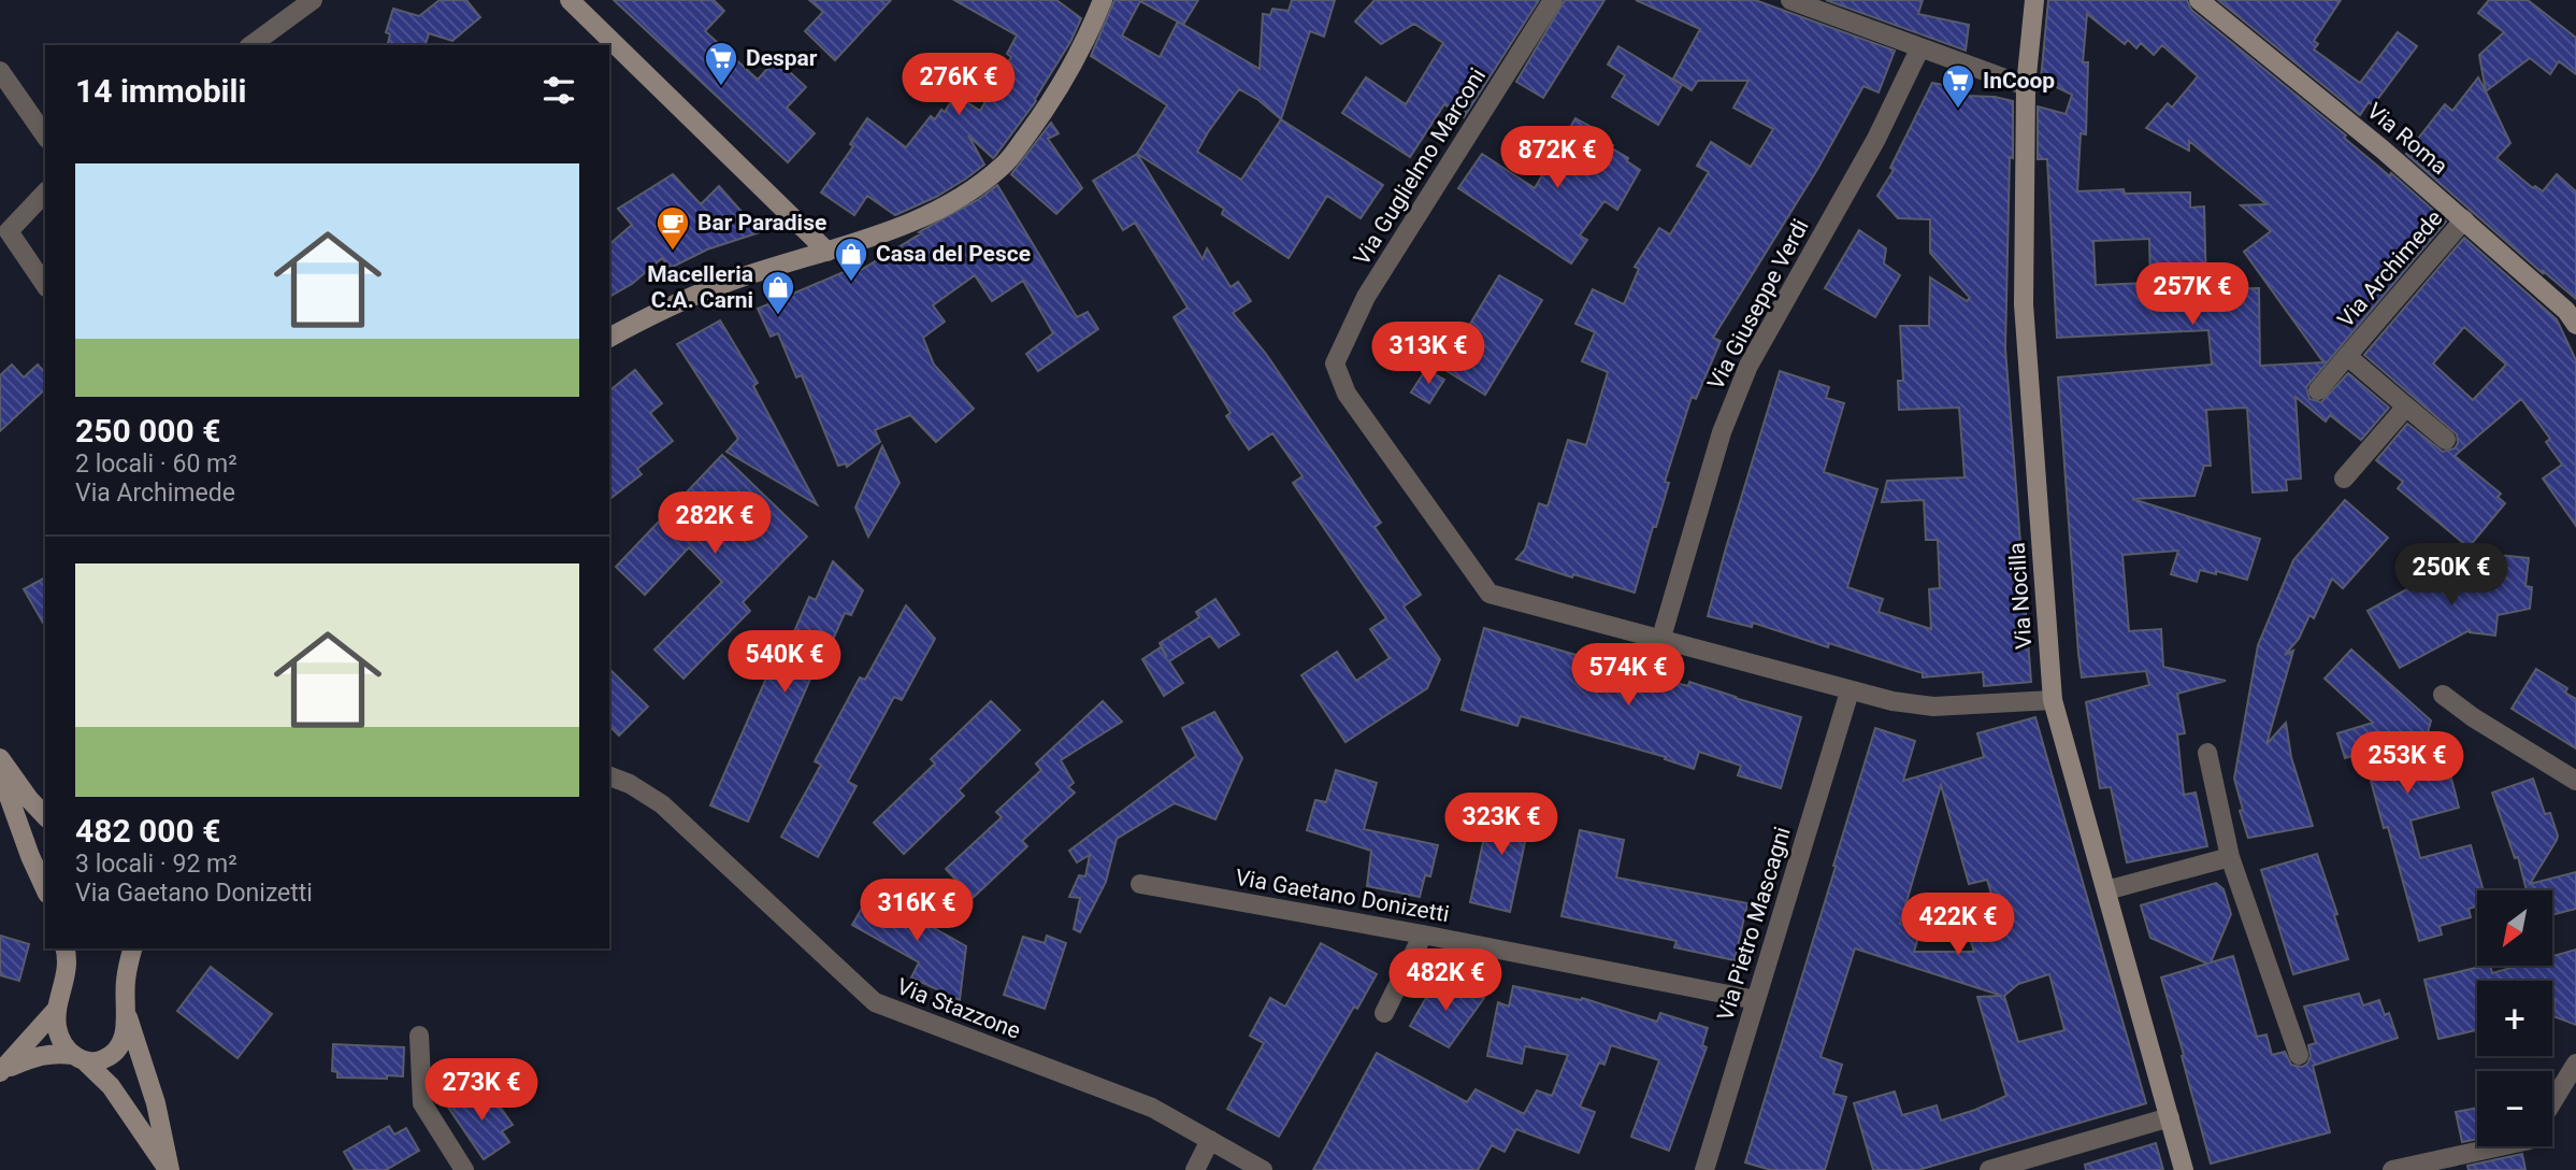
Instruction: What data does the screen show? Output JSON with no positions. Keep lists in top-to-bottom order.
{
  "streets": {
    "street": [
      "Via Roma",
      "Via Guglielmo Marconi",
      "Via Archimede",
      "Via Giuseppe Verdi",
      "Via Nocilla",
      "Via Gaetano Donizetti",
      "Via Pietro Mascagni",
      "Via Stazzone"
    ]
  },
  "crossings": [
    ["Via Roma", "Via Archimede"],
    ["Via Guglielmo Marconi", "Via Giuseppe Verdi"],
    ["Via Gaetano Donizetti", "Via Pietro Mascagni"]
  ],
  "places": {
    "supermarket": ["Despar", "InCoop"],
    "cafe": ["Bar Paradise"],
    "shop": ["Casa del Pesce", "Macelleria C.A. Carni"]
  },
  "north": "bottom left",
  "page": {
    "heading": "14 immobili",
    "price": [
      "276K €",
      "872K €",
      "257K €",
      "313K €",
      "282K €",
      "250K €",
      "540K €",
      "574K €",
      "253K €",
      "323K €",
      "316K €",
      "422K €",
      "482K €",
      "273K €"
    ],
    "list": [
      {
        "name": "250 000 €",
        "note": "2 locali · 60 m² · Via Archimede"
      },
      {
        "name": "482 000 €",
        "note": "3 locali · 92 m² · Via Gaetano Donizetti"
      }
    ],
    "map_buttons": ["+", "−"]
  }
}
